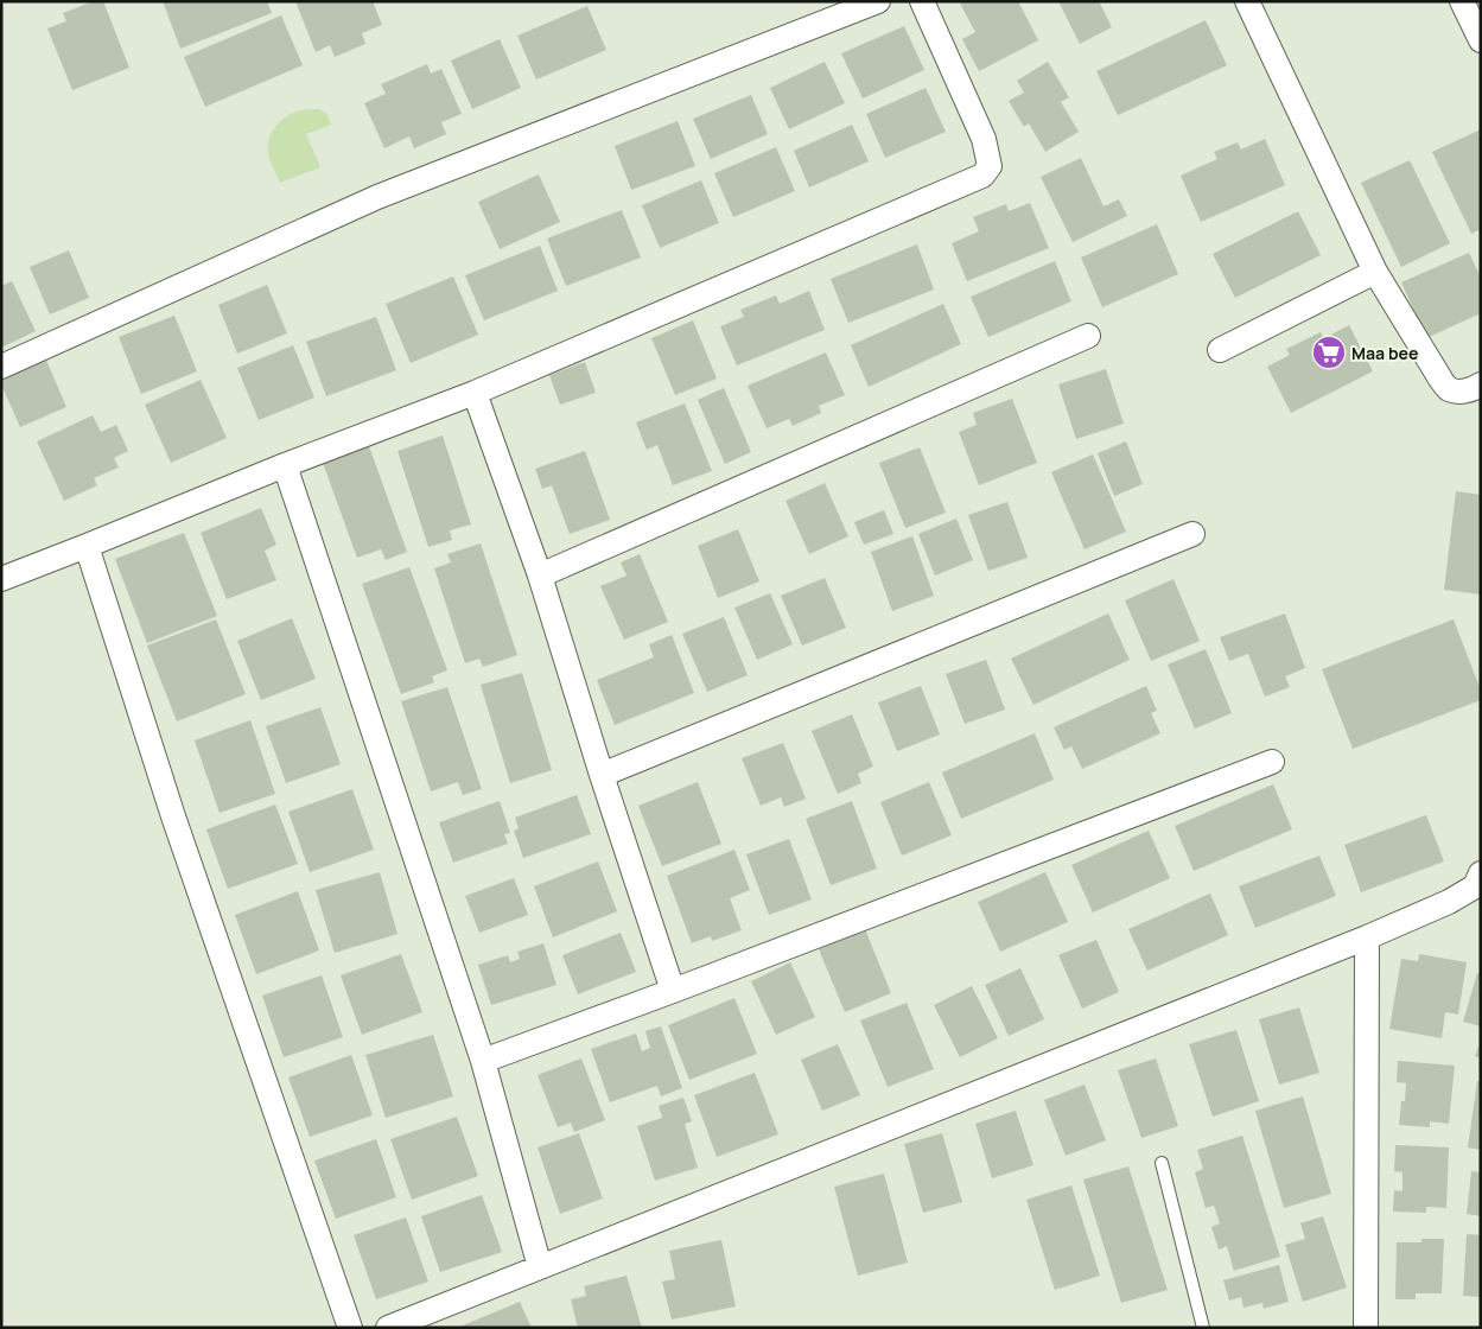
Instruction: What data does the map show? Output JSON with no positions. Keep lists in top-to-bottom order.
{
  "places": {
    "supermarket": ["Maa bee"]
  }
}
